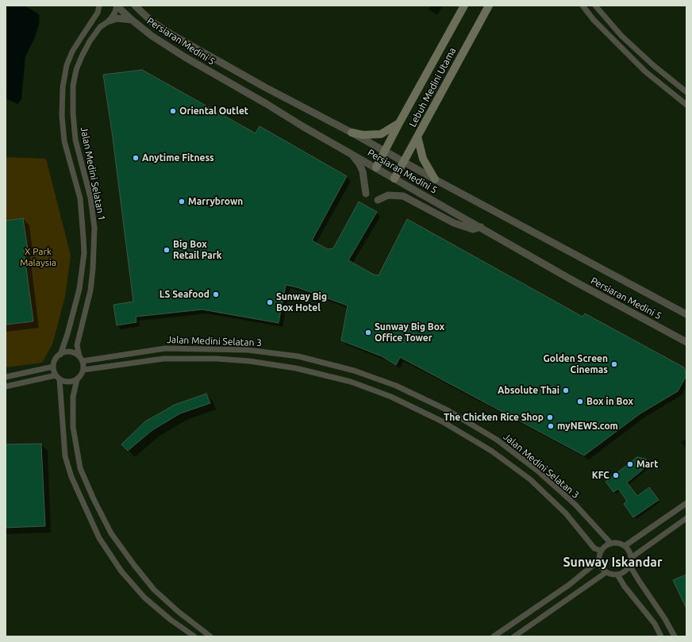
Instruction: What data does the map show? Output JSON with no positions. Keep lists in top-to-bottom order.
{
  "streets": {
    "main road": ["Lebuh Medini Utama"],
    "street": ["Persiaran Medini 5", "Jalan Medini Selatan 1", "Jalan Medini Selatan 3"]
  },
  "crossings": [
    ["Persiaran Medini 5", "Lebuh Medini Utama"],
    ["Persiaran Medini 5", "Jalan Medini Selatan 1"],
    ["Jalan Medini Selatan 1", "Jalan Medini Selatan 3"]
  ],
  "districts": ["Sunway Iskandar"],
  "parks": ["X Park Malaysia"],
  "places": [
    "Oriental Outlet",
    "Anytime Fitness",
    "Marrybrown",
    "Big Box Retail Park",
    "LS Seafood",
    "Sunway Big Box Hotel",
    "Sunway Big Box Office Tower",
    "Golden Screen Cinemas",
    "Absolute Thai",
    "Box in Box",
    "The Chicken Rice Shop",
    "myNEWS.com",
    "Mart",
    "KFC"
  ]
}
